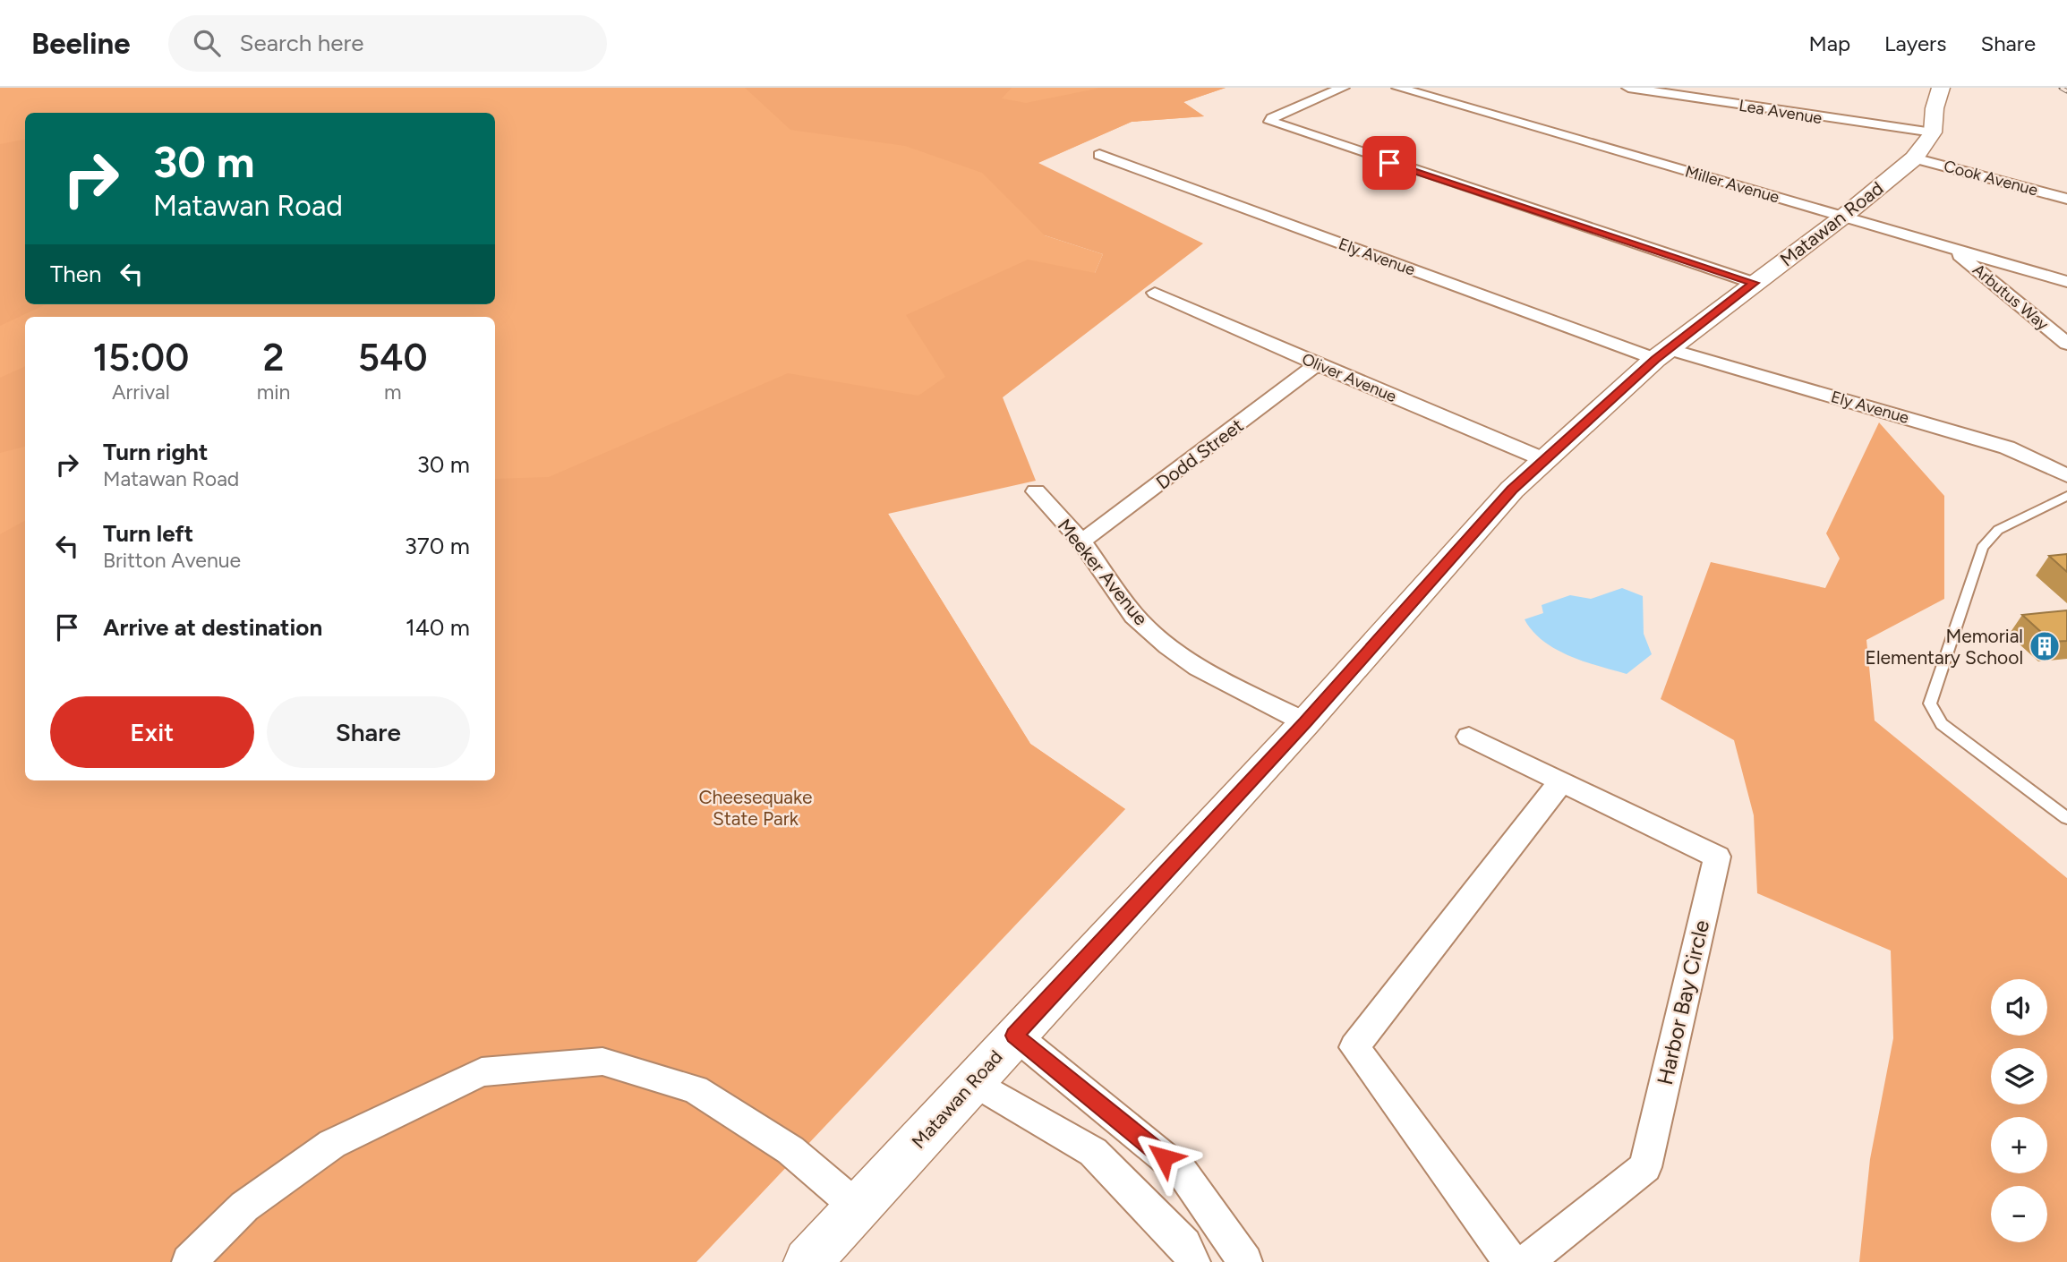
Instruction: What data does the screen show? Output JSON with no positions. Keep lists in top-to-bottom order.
{
  "streets": {
    "main road": ["Matawan Road"],
    "street": [
      "Lea Avenue",
      "Cook Avenue",
      "Miller Avenue",
      "Ely Avenue",
      "Arbutus Way",
      "Oliver Avenue",
      "Dodd Street",
      "Meeker Avenue",
      "Harbor Bay Circle"
    ]
  },
  "crossings": [
    ["Lea Avenue", "Cook Avenue"],
    ["Lea Avenue", "Matawan Road"],
    ["Cook Avenue", "Matawan Road"],
    ["Miller Avenue", "Matawan Road"],
    ["Miller Avenue", "Arbutus Way"],
    ["Matawan Road", "Ely Avenue"],
    ["Matawan Road", "Oliver Avenue"],
    ["Matawan Road", "Meeker Avenue"],
    ["Oliver Avenue", "Dodd Street"],
    ["Dodd Street", "Meeker Avenue"]
  ],
  "parks": ["Cheesequake State Park"],
  "places": {
    "building": ["Memorial Elementary School"]
  },
  "page": {
    "header": "Beeline",
    "search": "Search here",
    "nav": ["Map", "Layers", "Share"],
    "turn": ["30 m", "Matawan Road"],
    "then": "Then",
    "eta": [
      "15:00",
      "Arrival",
      "2",
      "min",
      "540",
      "m"
    ],
    "list": [
      {
        "name": "Turn right",
        "note": "Matawan Road",
        "value": "30 m"
      },
      {
        "name": "Turn left",
        "note": "Britton Avenue",
        "value": "370 m"
      },
      {
        "name": "Arrive at destination",
        "value": "140 m"
      }
    ],
    "buttons": ["Exit", "Share"],
    "map_buttons": ["+", "−"]
  }
}
